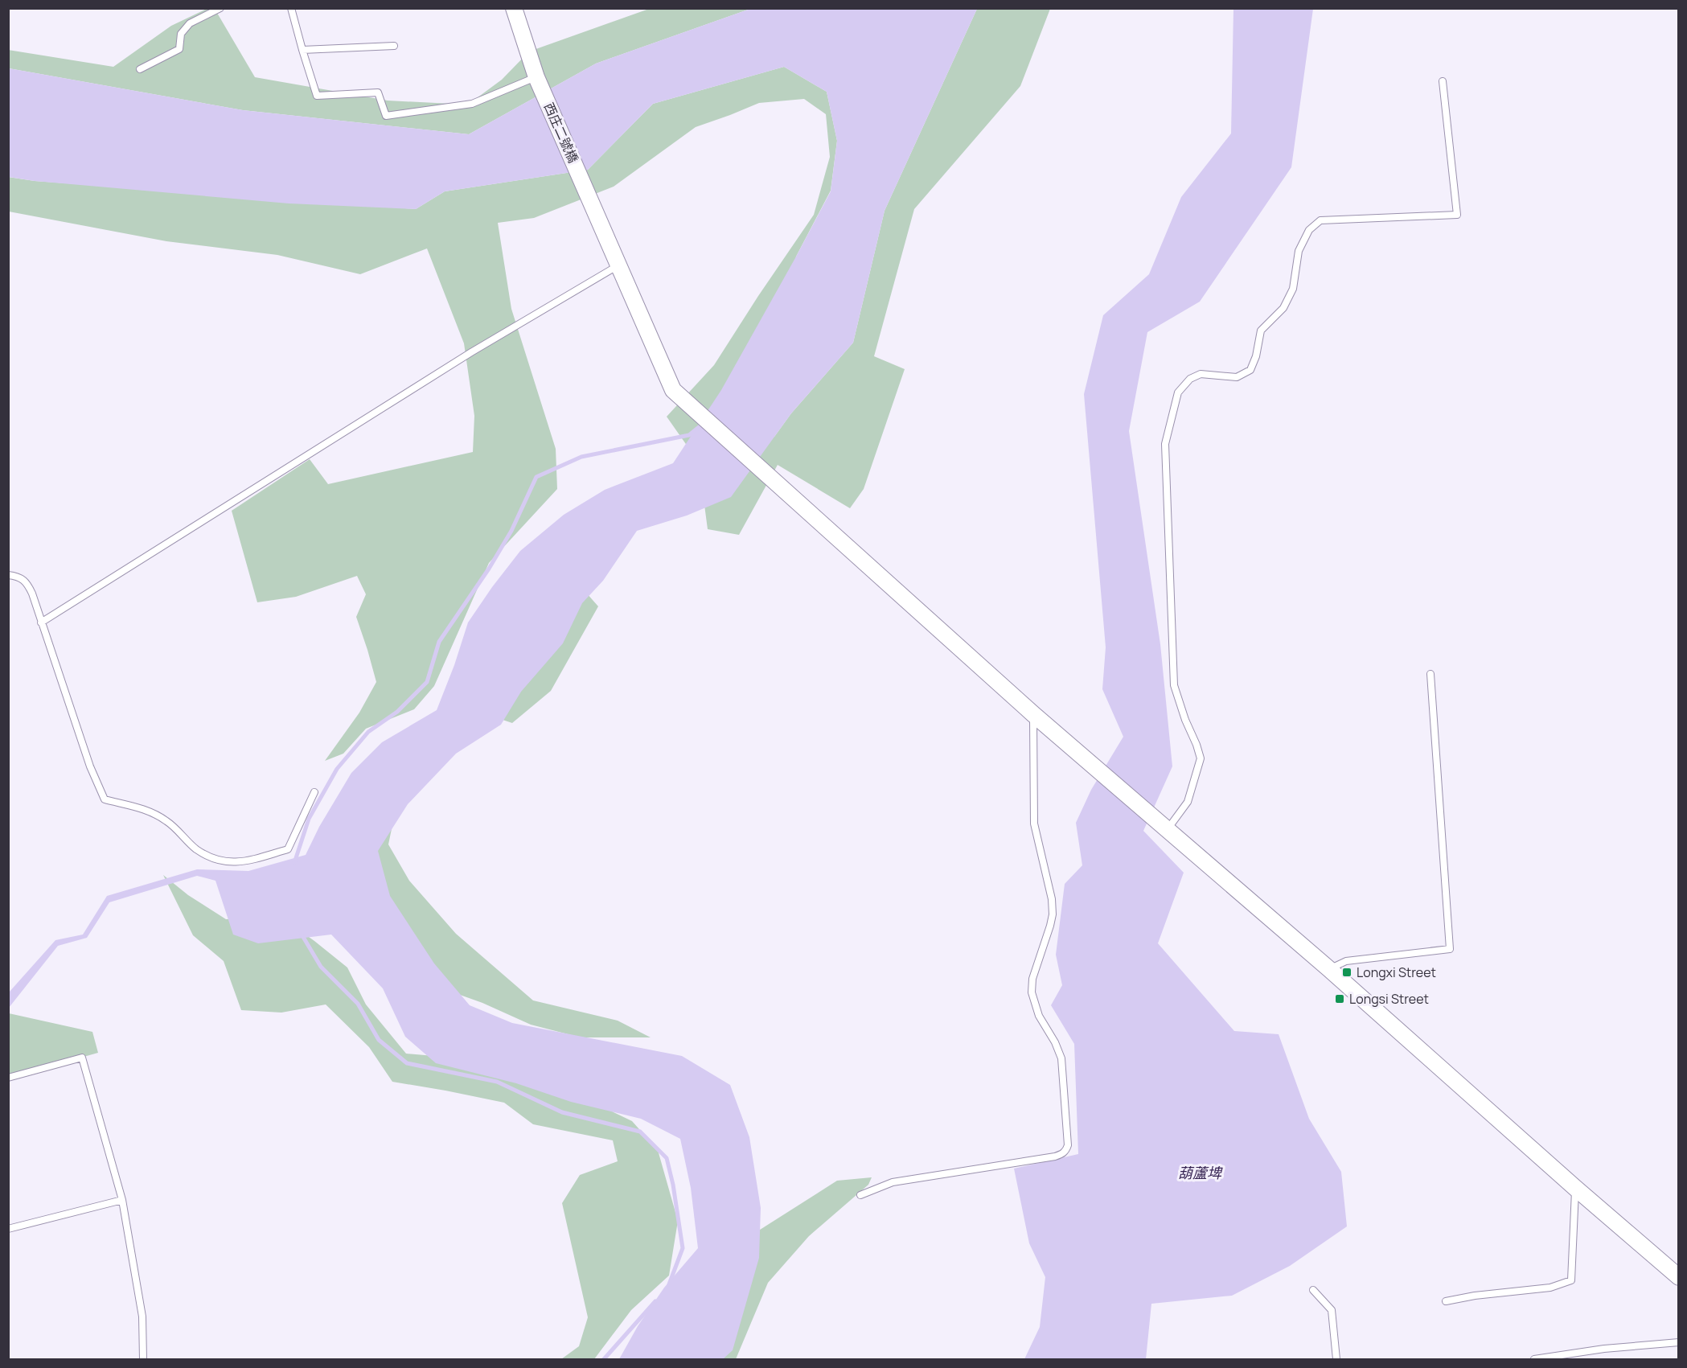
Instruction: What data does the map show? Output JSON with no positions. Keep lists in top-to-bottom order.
{
  "streets": {
    "street": ["西庄二號橋"]
  },
  "water": ["葫蘆埤"],
  "places": {
    "transit": ["Longxi Street", "Longsi Street"]
  }
}
